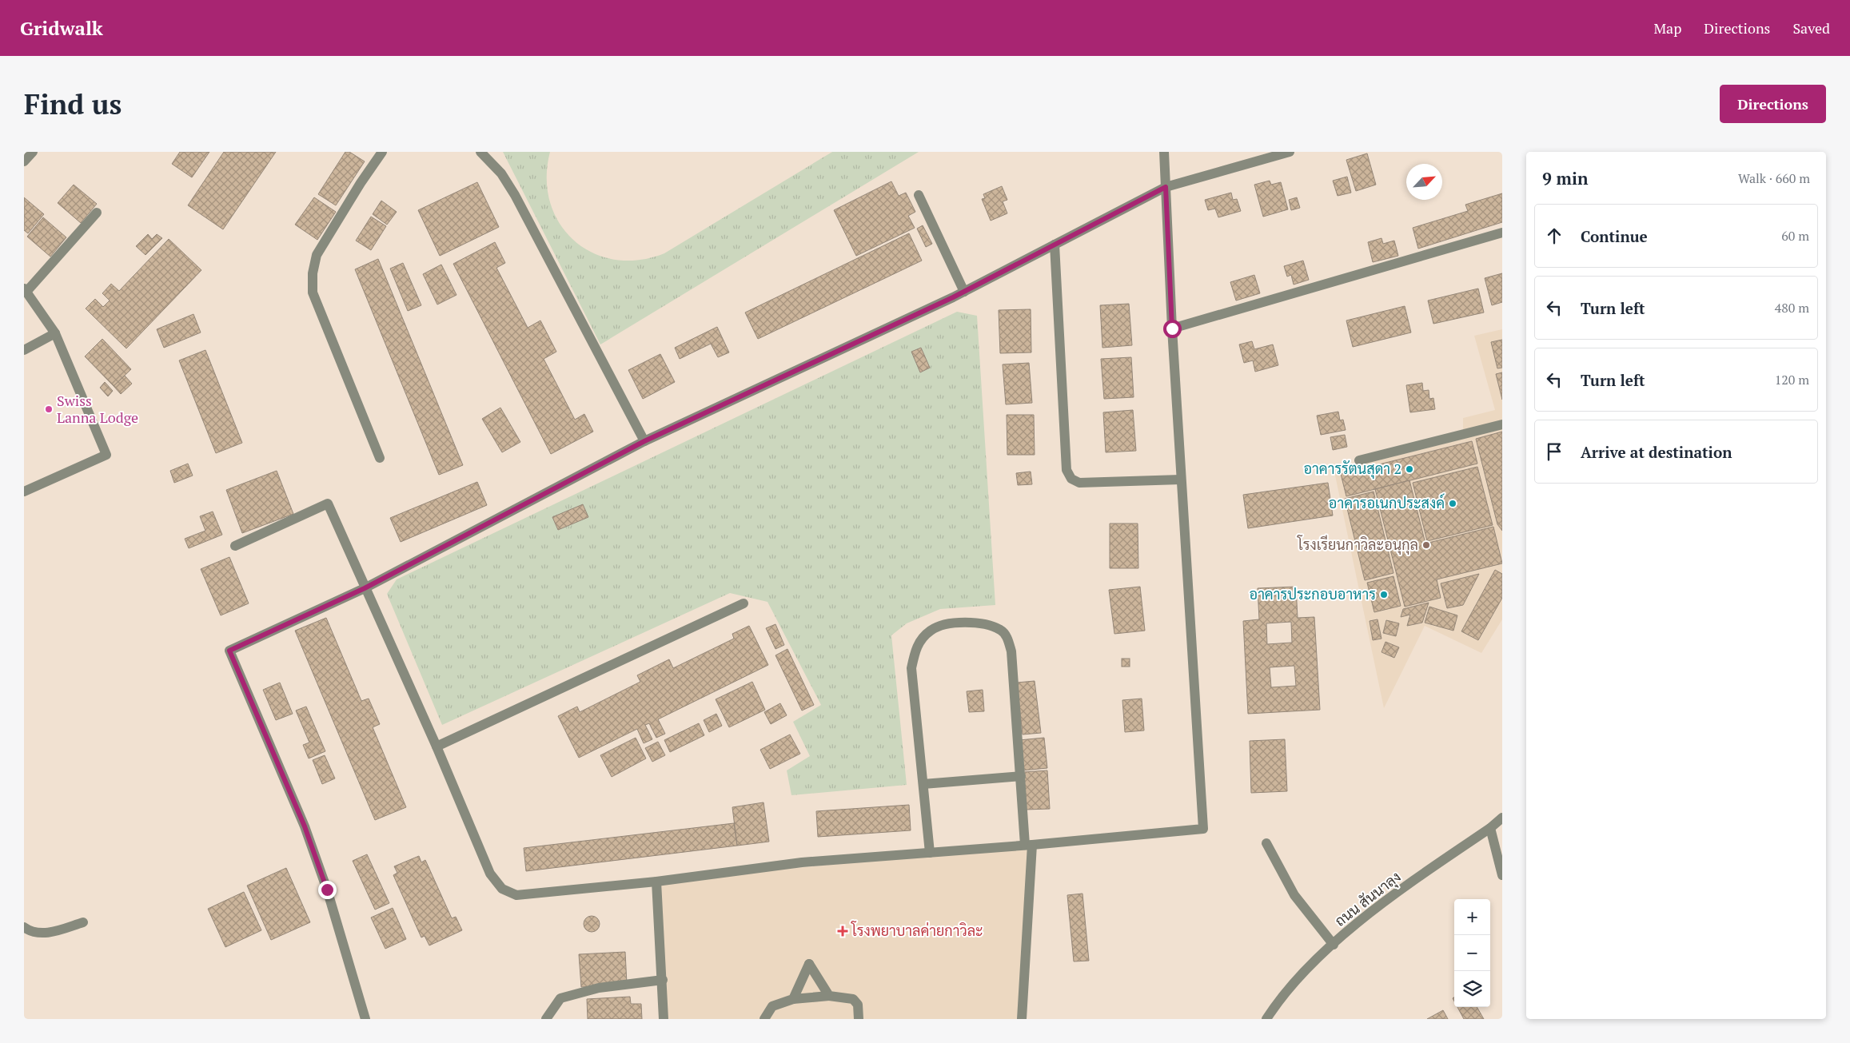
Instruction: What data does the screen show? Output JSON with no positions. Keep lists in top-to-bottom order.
{
  "streets": {
    "street": ["ถนน สันนาลุง"]
  },
  "places": {
    "other": [
      "Swiss Lanna Lodge",
      "อาคารรัตนสุดา 2",
      "อาคารอเนกประสงค์",
      "โรงเรียนกาวิละอนุกุล",
      "อาคารประกอบอาหาร"
    ],
    "health": ["โรงพยาบาลค่ายกาวิละ"]
  },
  "north": "top right",
  "page": {
    "header": "Gridwalk",
    "nav": ["Map", "Directions", "Saved"],
    "buttons": "Directions",
    "title": "Find us",
    "heading": ["9 min", "Walk · 660 m"],
    "list": [
      ["Continue", "60 m"],
      ["Turn left", "480 m"],
      ["Turn left", "120 m"],
      "Arrive at destination"
    ],
    "map_buttons": ["+", "−"]
  }
}
